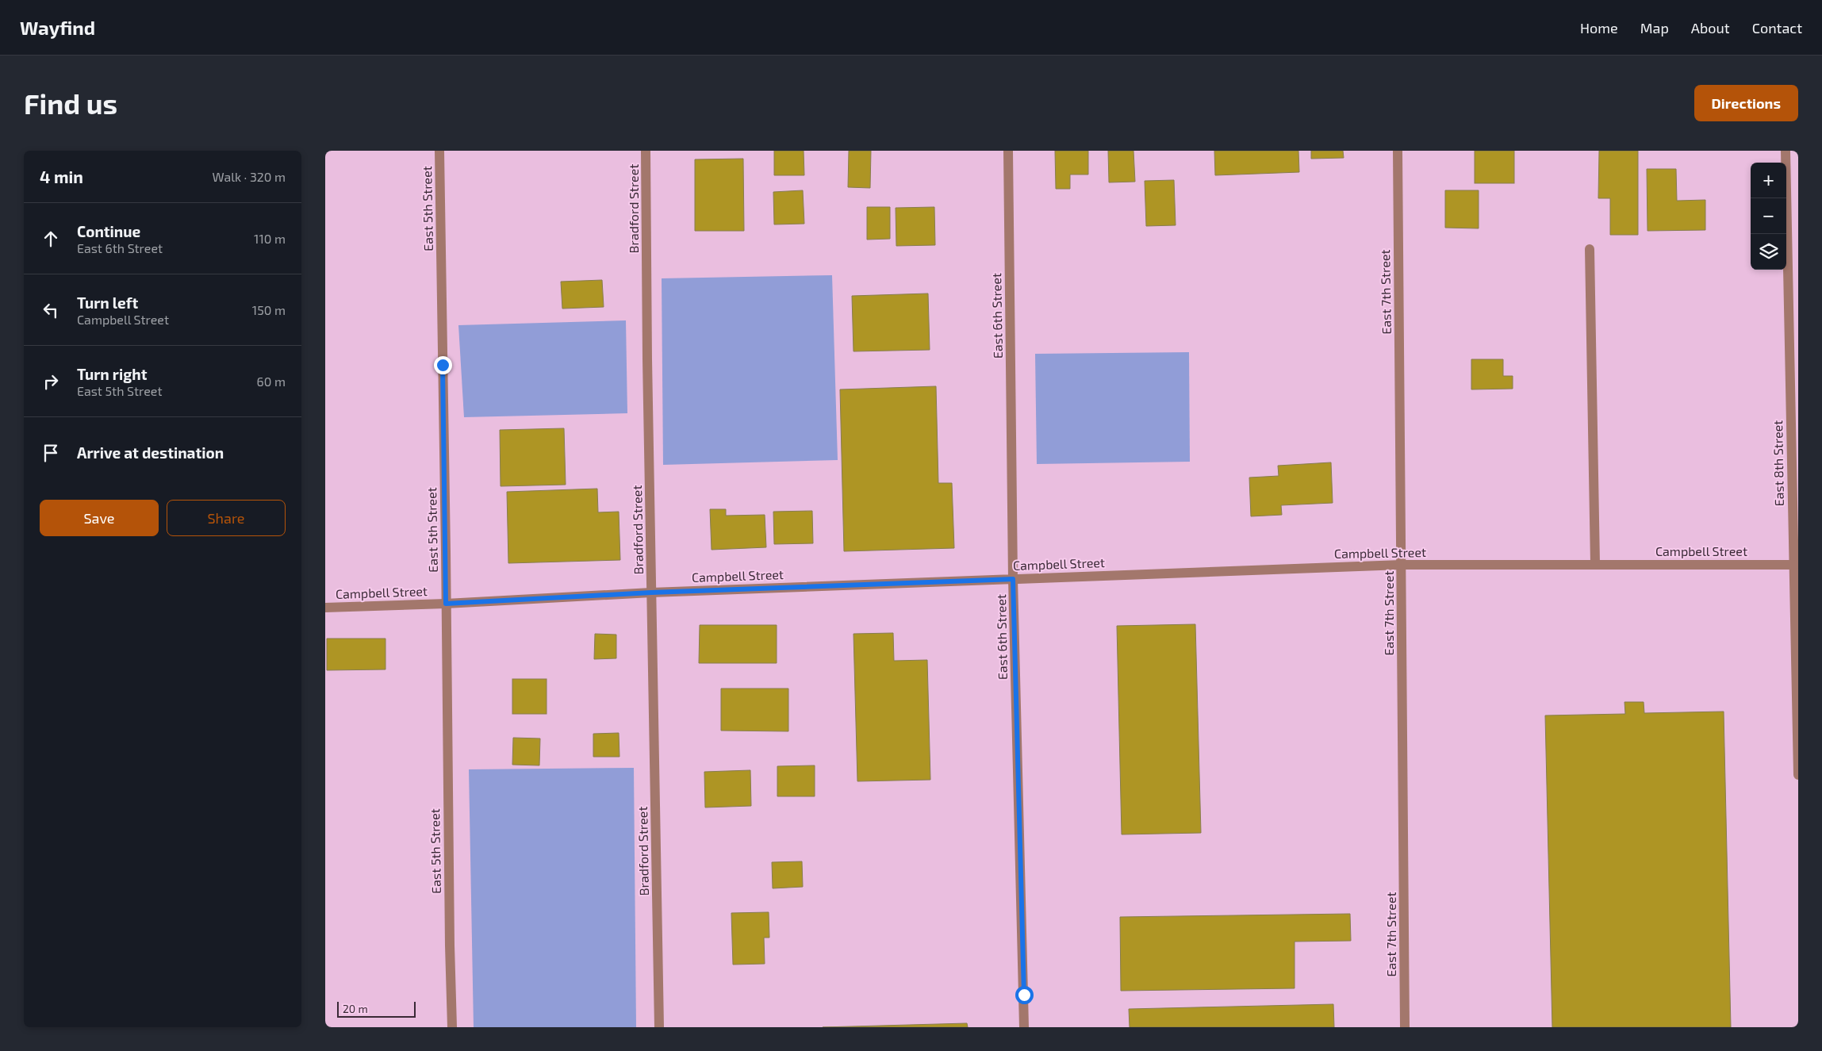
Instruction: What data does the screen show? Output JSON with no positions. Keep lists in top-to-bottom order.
{
  "streets": {
    "street": [
      "East 5th Street",
      "Bradford Street",
      "East 7th Street",
      "East 6th Street",
      "East 8th Street",
      "Campbell Street"
    ]
  },
  "crossings": [
    ["East 5th Street", "Campbell Street"],
    ["Bradford Street", "Campbell Street"],
    ["East 7th Street", "Campbell Street"],
    ["East 6th Street", "Campbell Street"],
    ["East 8th Street", "Campbell Street"]
  ],
  "scale_bar": "20 m",
  "page": {
    "header": "Wayfind",
    "nav": [
      "Home",
      "Map",
      "About",
      "Contact"
    ],
    "buttons": [
      "Directions",
      ["Save", "Share"]
    ],
    "title": "Find us",
    "heading": ["4 min", "Walk · 320 m"],
    "map_buttons": ["+", "−"],
    "list": [
      ["Continue", "East 6th Street", "110 m"],
      ["Turn left", "Campbell Street", "150 m"],
      ["Turn right", "East 5th Street", "60 m"],
      "Arrive at destination"
    ],
    "scale": "20 m"
  }
}
